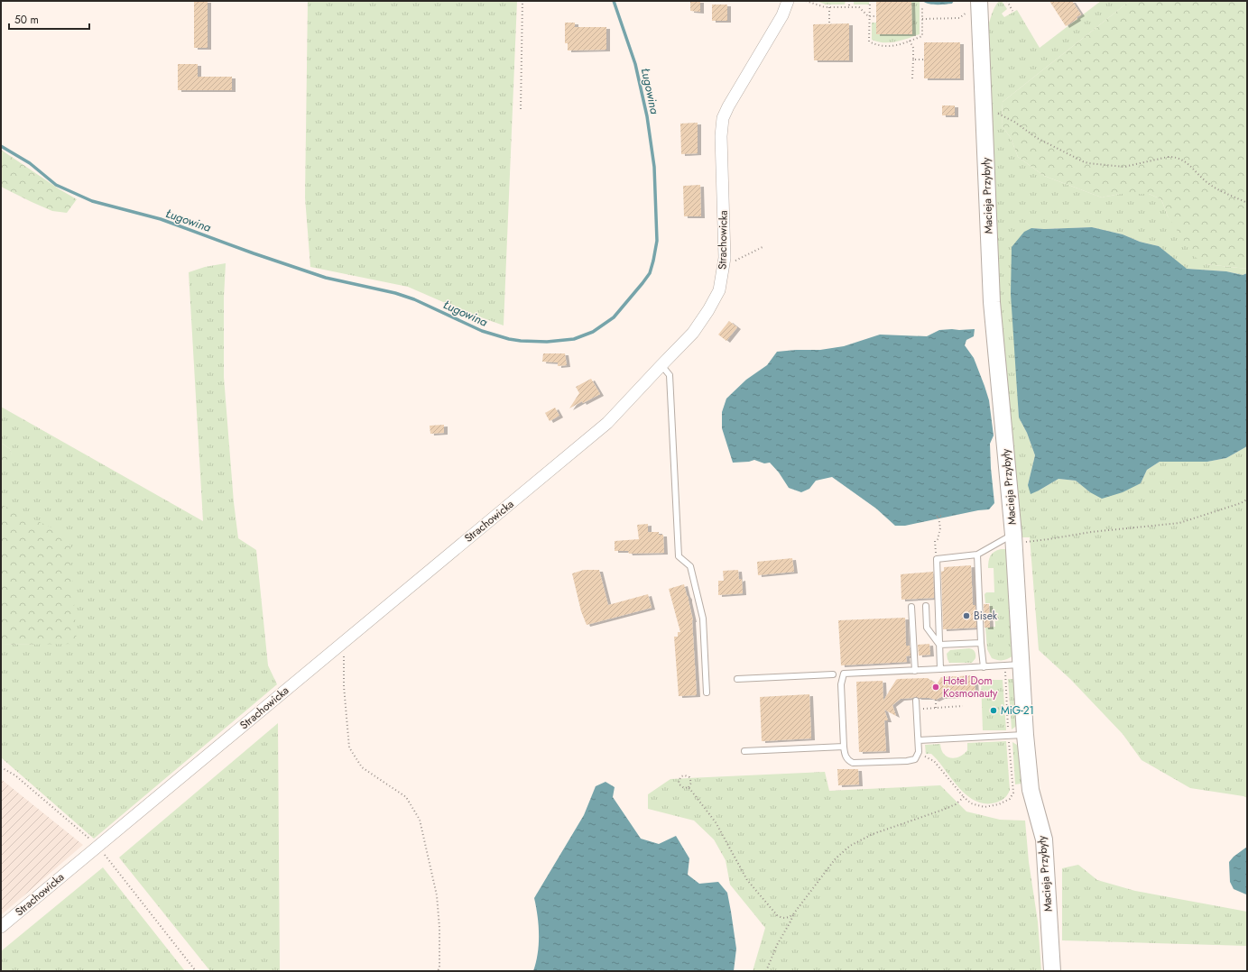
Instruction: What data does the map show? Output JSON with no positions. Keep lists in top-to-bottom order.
{
  "streets": {
    "street": ["Macieja Przybyły", "Strachowicka"]
  },
  "water": ["Ługowina"],
  "places": ["Bisek", "Hotel Dom Kosmonauty", "MiG-21"],
  "scale_bar": "50 m"
}
